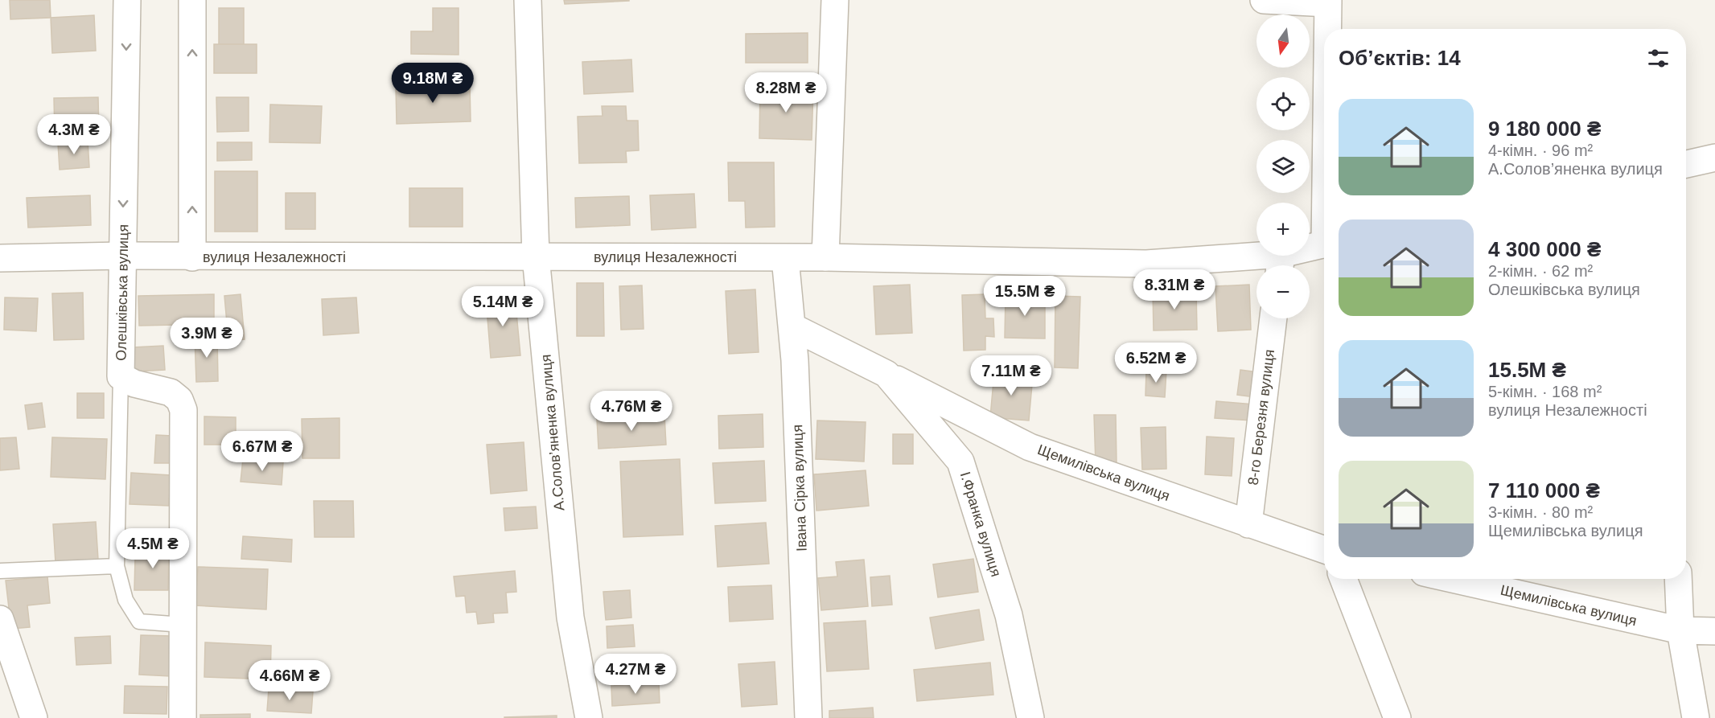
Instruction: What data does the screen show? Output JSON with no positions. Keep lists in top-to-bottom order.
{
  "streets": {
    "street": [
      "вулиця Незалежності",
      "Олешківська вулиця",
      "8-го Березня вулиця",
      "А.Солов’яненка вулиця",
      "Щемилівська вулиця",
      "Івана Сірка вулиця",
      "І.Франка вулиця"
    ]
  },
  "crossings": [
    ["вулиця Незалежності", "Олешківська вулиця"],
    ["вулиця Незалежності", "А.Солов’яненка вулиця"],
    ["вулиця Незалежності", "Івана Сірка вулиця"],
    ["8-го Березня вулиця", "Щемилівська вулиця"],
    ["Щемилівська вулиця", "І.Франка вулиця"],
    ["Івана Сірка вулиця", "І.Франка вулиця"]
  ],
  "north": "bottom",
  "page": {
    "map_buttons": ["+", "−"],
    "heading": "Об’єктів: 14",
    "price": [
      "9.18M ₴",
      "8.28M ₴",
      "4.3M ₴",
      "8.31M ₴",
      "15.5M ₴",
      "5.14M ₴",
      "3.9M ₴",
      "6.52M ₴",
      "7.11M ₴",
      "4.76M ₴",
      "6.67M ₴",
      "4.5M ₴",
      "4.27M ₴",
      "4.66M ₴"
    ],
    "list": [
      {
        "name": "9 180 000 ₴",
        "note": "4-кімн. · 96 m² · А.Солов’яненка вулиця"
      },
      {
        "name": "4 300 000 ₴",
        "note": "2-кімн. · 62 m² · Олешківська вулиця"
      },
      {
        "name": "15.5M ₴",
        "note": "5-кімн. · 168 m² · вулиця Незалежності"
      },
      {
        "name": "7 110 000 ₴",
        "note": "3-кімн. · 80 m² · Щемилівська вулиця"
      }
    ]
  }
}
